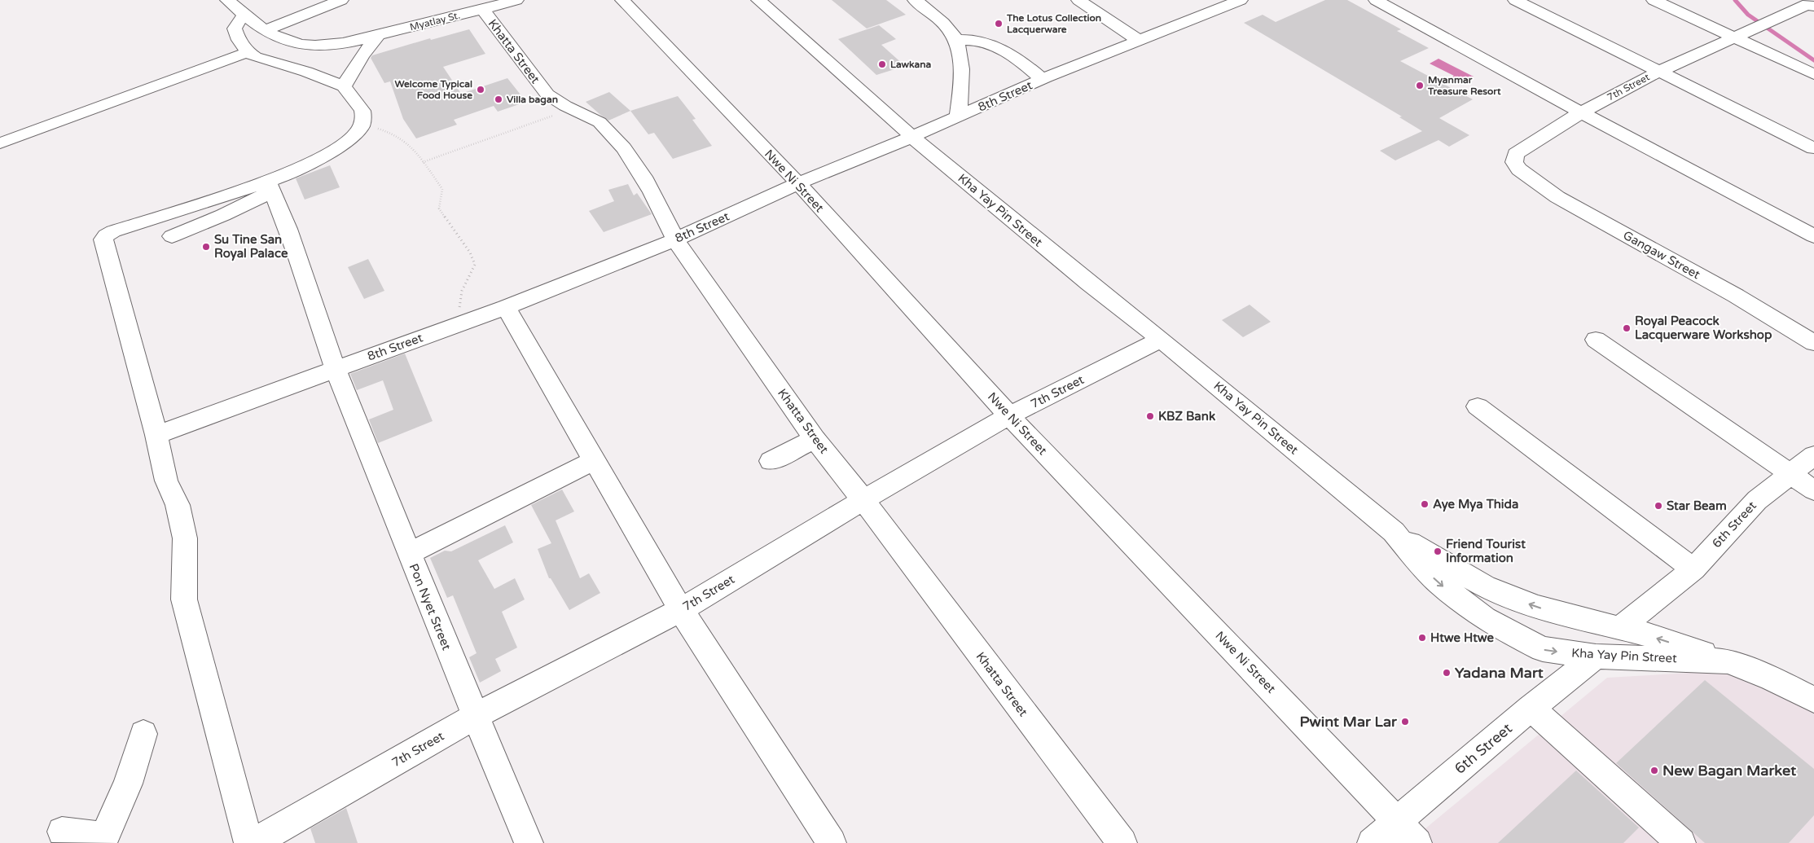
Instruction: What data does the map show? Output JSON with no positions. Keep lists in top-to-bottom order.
{
  "streets": {
    "street": [
      "Myatlay St.",
      "Khatta Street",
      "7th Street",
      "8th Street",
      "Nwe Ni Street",
      "Kha Yay Pin Street",
      "Gangaw Street",
      "6th Street",
      "Pon Nyet Street"
    ]
  },
  "crossings": [
    ["Myatlay St.", "Khatta Street"],
    ["Khatta Street", "7th Street"],
    ["Khatta Street", "8th Street"],
    ["7th Street", "Nwe Ni Street"],
    ["7th Street", "Kha Yay Pin Street"],
    ["7th Street", "Gangaw Street"],
    ["7th Street", "Pon Nyet Street"],
    ["8th Street", "Nwe Ni Street"],
    ["8th Street", "Kha Yay Pin Street"],
    ["8th Street", "Pon Nyet Street"],
    ["Nwe Ni Street", "6th Street"],
    ["Kha Yay Pin Street", "6th Street"]
  ],
  "places": [
    "The Lotus Collection Lacquerware",
    "Lawkana",
    "Myanmar Treasure Resort",
    "Welcome Typical Food House",
    "Villa bagan",
    "Su Tine San Royal Palace",
    "Royal Peacock Lacquerware Workshop",
    "KBZ Bank",
    "Aye Mya Thida",
    "Star Beam",
    "Friend Tourist Information",
    "Htwe Htwe",
    "Yadana Mart",
    "Pwint Mar Lar",
    "New Bagan Market"
  ]
}
